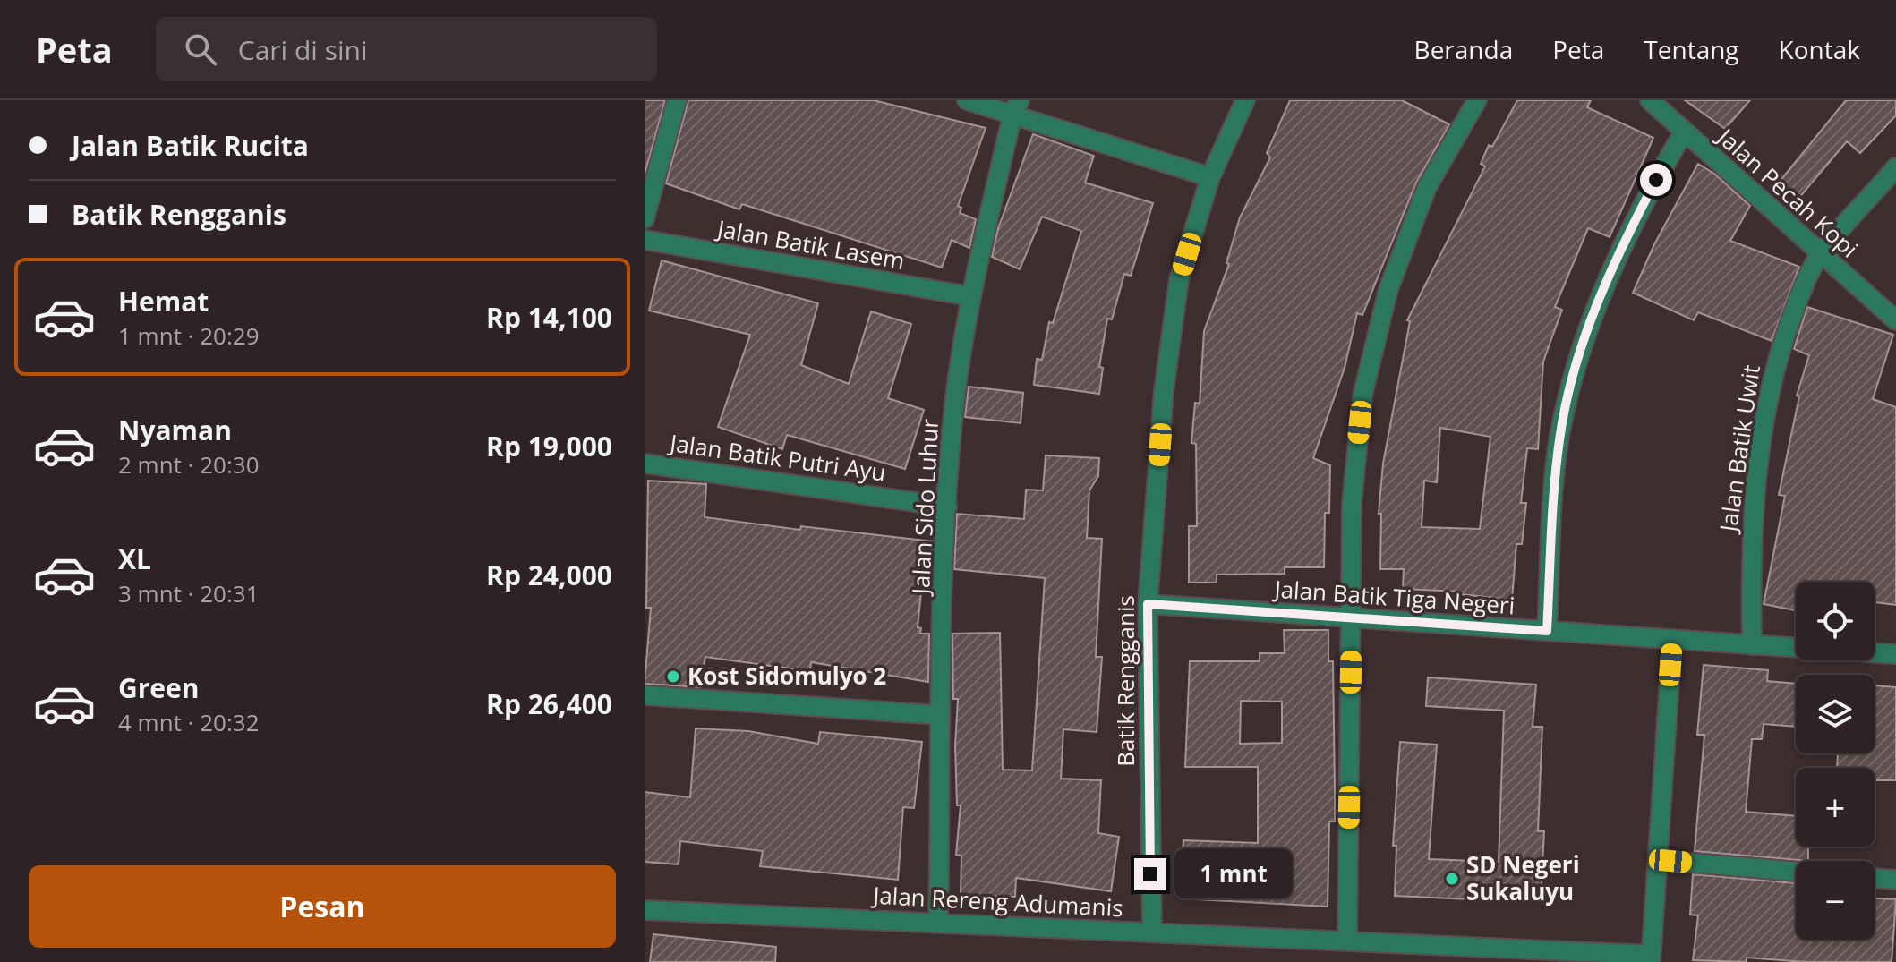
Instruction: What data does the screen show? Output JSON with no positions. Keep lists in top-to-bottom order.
{
  "streets": {
    "street": [
      "Jalan Pecah Kopi",
      "Jalan Batik Lasem",
      "Jalan Batik Uwit",
      "Jalan Batik Putri Ayu",
      "Jalan Sido Luhur",
      "Jalan Batik Tiga Negeri",
      "Batik Rengganis",
      "Jalan Rereng Adumanis"
    ]
  },
  "crossings": [
    ["Jalan Pecah Kopi", "Jalan Batik Uwit"],
    ["Jalan Batik Lasem", "Jalan Sido Luhur"],
    ["Jalan Batik Uwit", "Jalan Batik Tiga Negeri"],
    ["Jalan Batik Putri Ayu", "Jalan Sido Luhur"],
    ["Jalan Sido Luhur", "Jalan Rereng Adumanis"],
    ["Jalan Batik Tiga Negeri", "Batik Rengganis"],
    ["Batik Rengganis", "Jalan Rereng Adumanis"]
  ],
  "places": ["Kost Sidomulyo 2", "SD Negeri Sukaluyu"],
  "page": {
    "header": "Peta",
    "search": "Cari di sini",
    "nav": [
      "Beranda",
      "Peta",
      "Tentang",
      "Kontak"
    ],
    "banner": ["Jalan Batik Rucita", "Batik Rengganis"],
    "list": [
      {
        "name": "Hemat",
        "note": "1 mnt · 20:29",
        "value": "Rp 14,100"
      },
      {
        "name": "Nyaman",
        "note": "2 mnt · 20:30",
        "value": "Rp 19,000"
      },
      {
        "name": "XL",
        "note": "3 mnt · 20:31",
        "value": "Rp 24,000"
      },
      {
        "name": "Green",
        "note": "4 mnt · 20:32",
        "value": "Rp 26,400"
      }
    ],
    "map_buttons": ["+", "−"],
    "bubble": "1 mnt",
    "buttons": "Pesan"
  }
}
